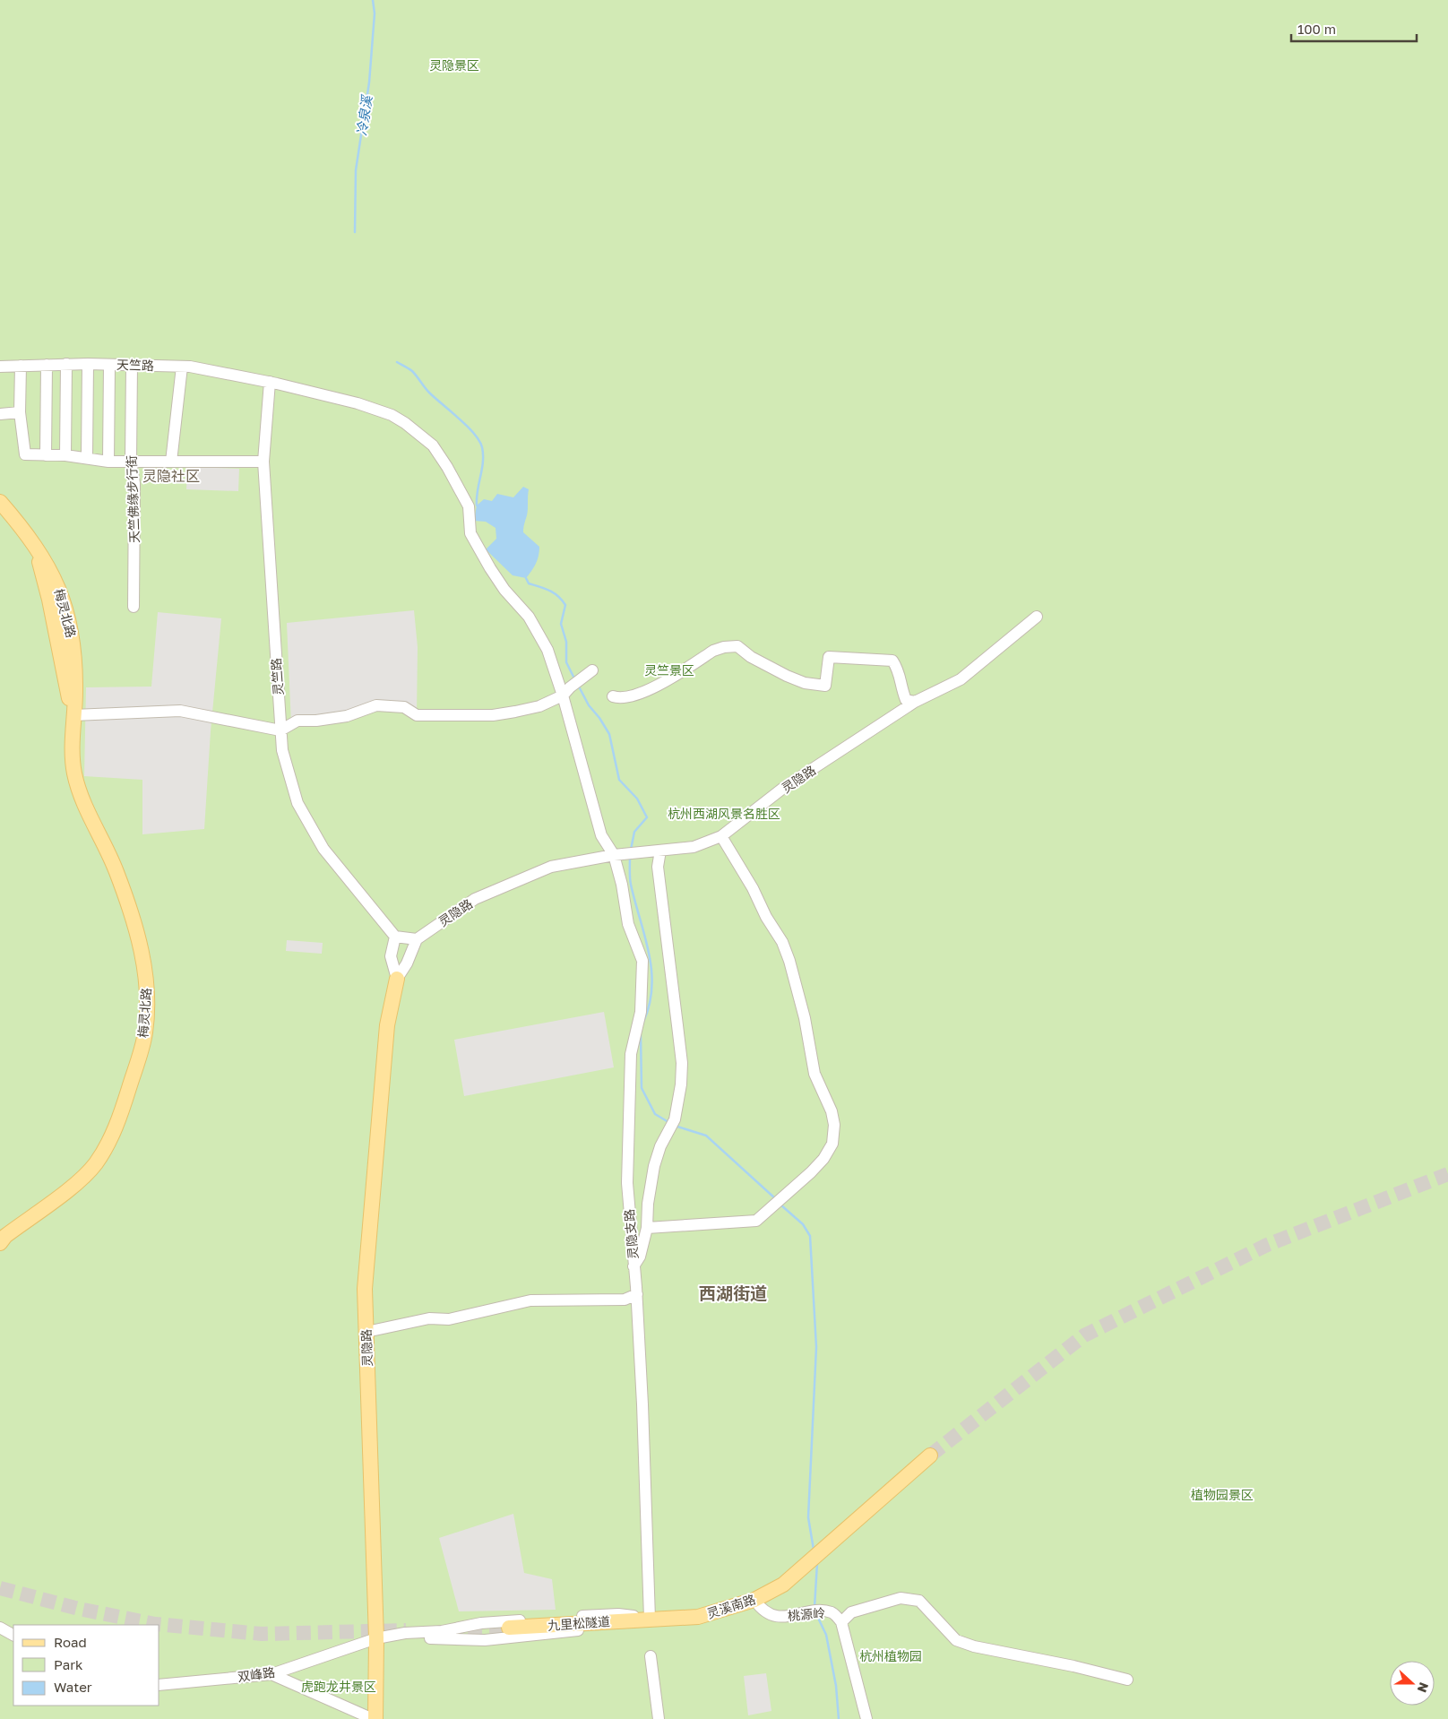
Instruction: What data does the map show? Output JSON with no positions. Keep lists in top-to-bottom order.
{
  "streets": {
    "main road": [
      "梅灵北路",
      "灵隐路",
      "灵溪南路",
      "九里松隧道"
    ],
    "street": [
      "天竺路",
      "天竺佛缘步行街",
      "灵竺路",
      "灵隐支路",
      "桃源岭",
      "双峰路"
    ]
  },
  "crossings": [
    ["天竺路", "天竺佛缘步行街"],
    ["天竺路", "灵竺路"],
    ["天竺路", "灵隐支路"],
    ["灵隐路", "灵隐支路"],
    ["灵隐路", "双峰路"],
    ["灵隐支路", "灵溪南路"],
    ["灵隐支路", "九里松隧道"],
    ["灵溪南路", "桃源岭"],
    ["灵溪南路", "九里松隧道"]
  ],
  "districts": ["灵隐社区", "西湖街道"],
  "water": ["冷泉溪"],
  "parks": [
    "灵隐景区",
    "灵竺景区",
    "杭州西湖风景名胜区",
    "植物园景区",
    "杭州植物园",
    "虎跑龙井景区"
  ],
  "legend": ["Road", "Park", "Water"],
  "scale_bar": "100 m",
  "north": "right"
}
